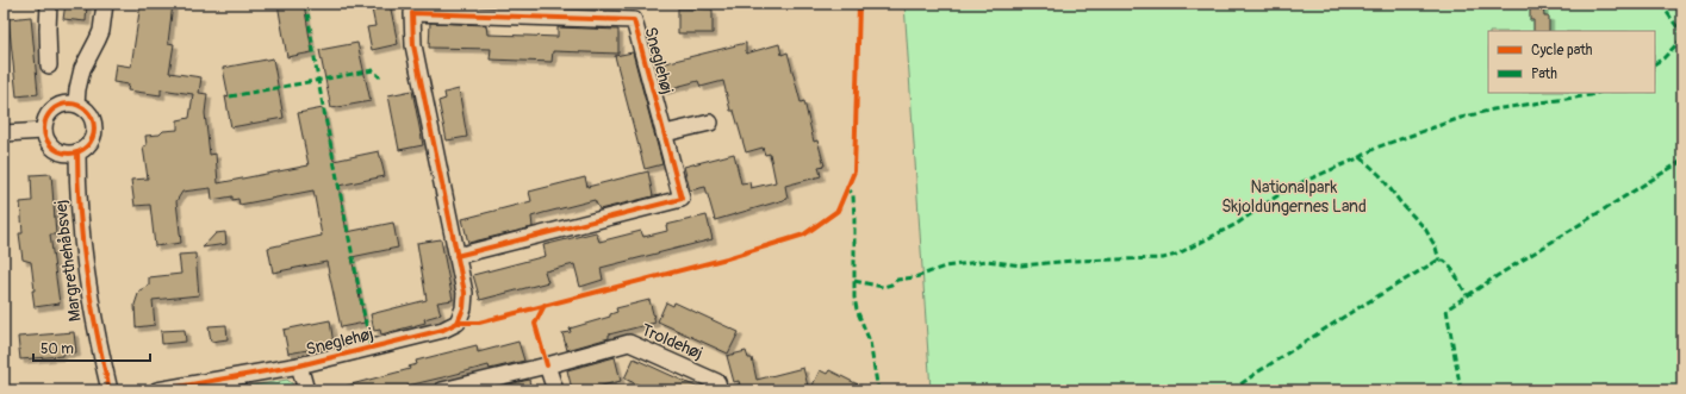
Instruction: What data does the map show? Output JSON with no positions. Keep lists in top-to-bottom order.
{
  "streets": {
    "street": ["Sneglehøj", "Margrethehåbsvej", "Troldehøj"]
  },
  "parks": ["Nationalpark Skjoldungernes Land"],
  "legend": ["Cycle path", "Path"],
  "scale_bar": "50 m"
}
